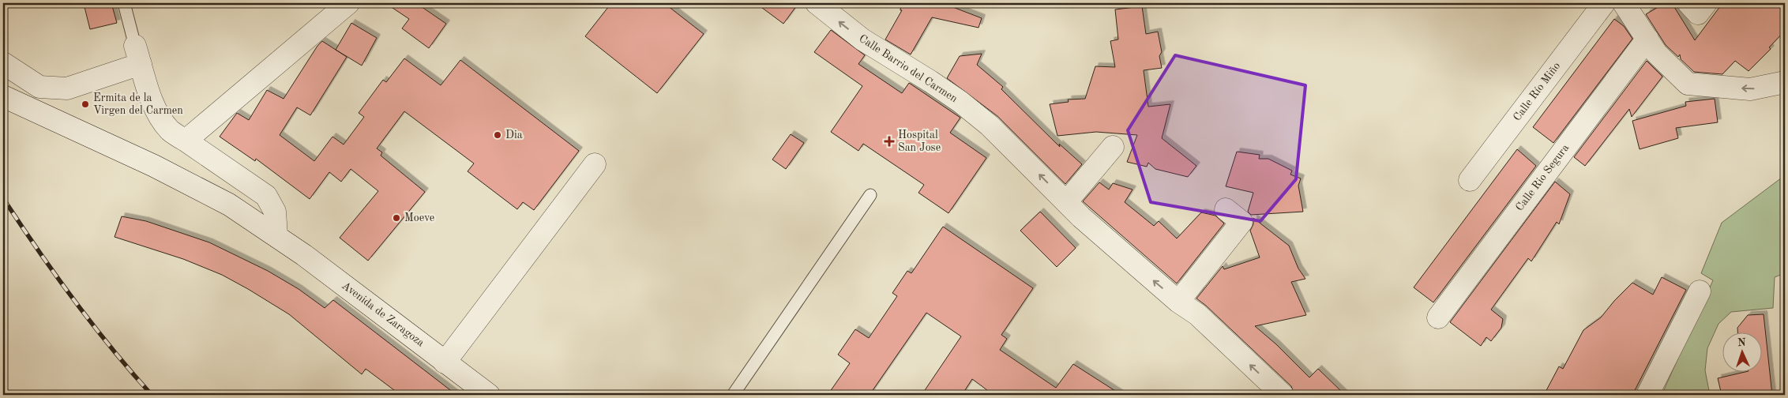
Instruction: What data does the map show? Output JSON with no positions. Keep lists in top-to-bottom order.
{
  "streets": {
    "street": [
      "Calle Barrio del Carmen",
      "Calle Río Miño",
      "Calle Rio Segura",
      "Avenida de Zaragoza"
    ]
  },
  "one_way": ["Calle Barrio del Carmen"],
  "places": {
    "other": ["Ermita de la Virgen del Carmen", "Dia", "Moeve"],
    "health": ["Hospital San Jose"]
  },
  "north": "top"
}
